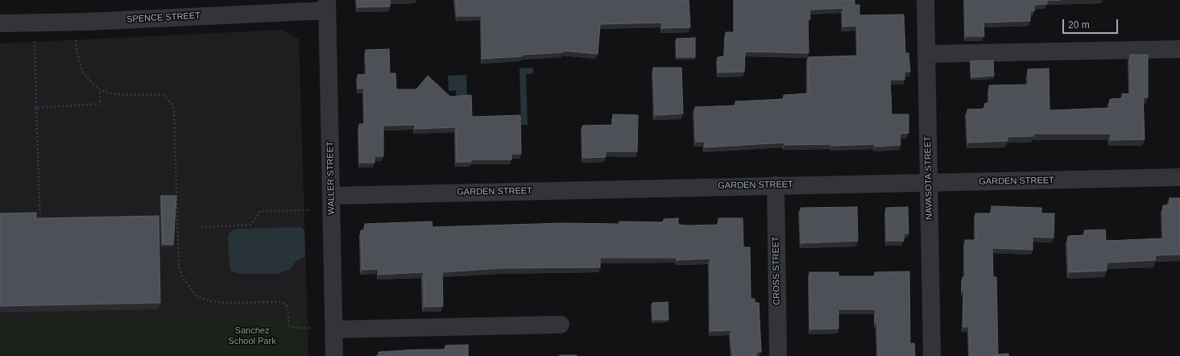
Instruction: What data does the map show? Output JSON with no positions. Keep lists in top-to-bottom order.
{
  "streets": {
    "street": [
      "SPENCE STREET",
      "WALLER STREET",
      "NAVASOTA STREET",
      "GARDEN STREET",
      "CROSS STREET"
    ]
  },
  "crossings": [
    ["SPENCE STREET", "WALLER STREET"],
    ["WALLER STREET", "GARDEN STREET"],
    ["NAVASOTA STREET", "GARDEN STREET"],
    ["GARDEN STREET", "CROSS STREET"]
  ],
  "parks": ["Sanchez School Park"],
  "scale_bar": "20 m"
}
